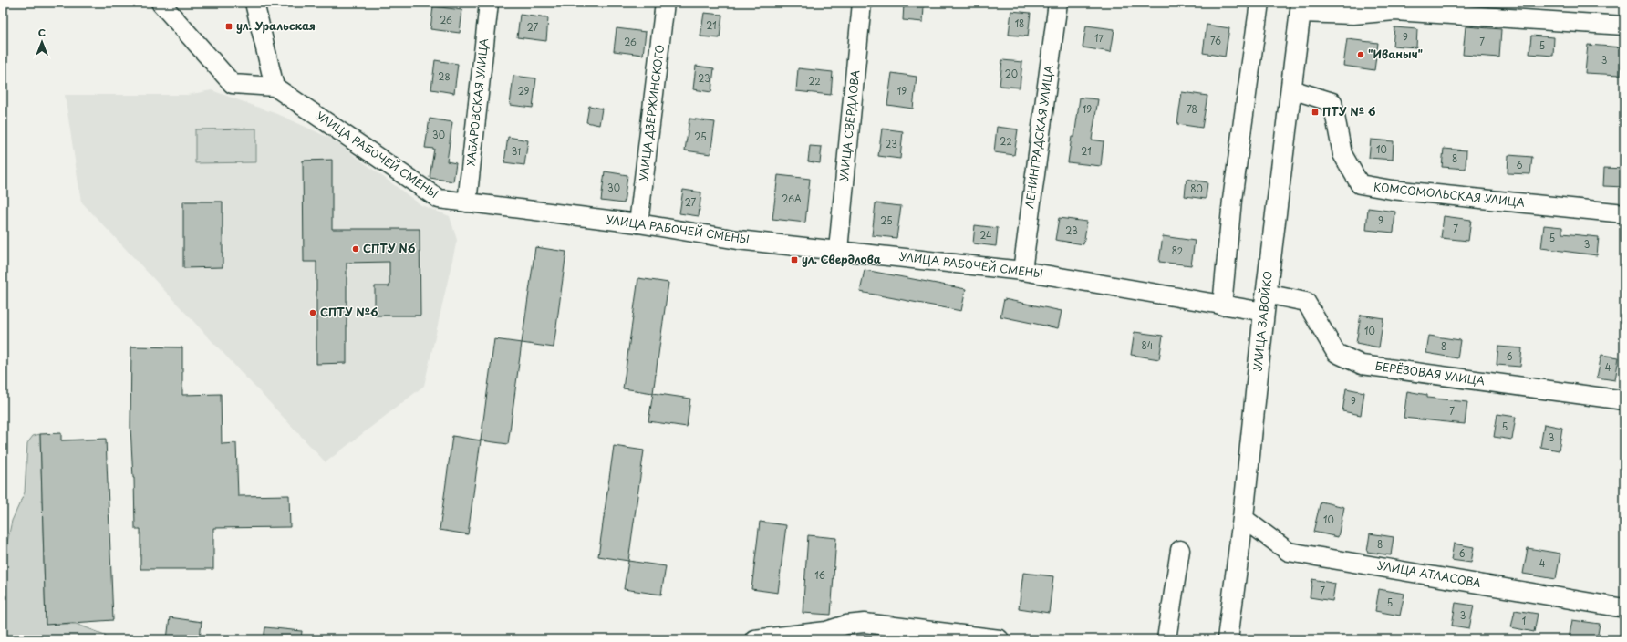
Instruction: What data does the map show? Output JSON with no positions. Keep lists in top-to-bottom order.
{
  "streets": {
    "main road": ["УЛИЦА ЗАВОЙКО"],
    "street": [
      "ХАБАРОВСКАЯ УЛИЦА",
      "УЛИЦА ДЗЕРЖИНСКОГО",
      "УЛИЦА СВЕРДЛОВА",
      "ЛЕНИНГРАДСКАЯ УЛИЦА",
      "УЛИЦА РАБОЧЕЙ СМЕНЫ",
      "КОМСОМОЛЬСКАЯ УЛИЦА",
      "БЕРЁЗОВАЯ УЛИЦА",
      "УЛИЦА АТЛАСОВА"
    ]
  },
  "crossings": [
    ["ХАБАРОВСКАЯ УЛИЦА", "УЛИЦА РАБОЧЕЙ СМЕНЫ"],
    ["УЛИЦА ДЗЕРЖИНСКОГО", "УЛИЦА РАБОЧЕЙ СМЕНЫ"],
    ["УЛИЦА СВЕРДЛОВА", "УЛИЦА РАБОЧЕЙ СМЕНЫ"],
    ["ЛЕНИНГРАДСКАЯ УЛИЦА", "УЛИЦА РАБОЧЕЙ СМЕНЫ"],
    ["УЛИЦА РАБОЧЕЙ СМЕНЫ", "УЛИЦА ЗАВОЙКО"],
    ["УЛИЦА РАБОЧЕЙ СМЕНЫ", "БЕРЁЗОВАЯ УЛИЦА"],
    ["КОМСОМОЛЬСКАЯ УЛИЦА", "УЛИЦА ЗАВОЙКО"],
    ["УЛИЦА ЗАВОЙКО", "БЕРЁЗОВАЯ УЛИЦА"],
    ["УЛИЦА ЗАВОЙКО", "УЛИЦА АТЛАСОВА"]
  ],
  "places": {
    "transit": ["ул. Уральская", "ПТУ № 6", "ул. Свердлова"],
    "other": ["\"Иваныч\"", "СПТУ N6", "СПТУ №6"]
  },
  "house_numbers": [
    "26",
    "18",
    "21",
    "27",
    "9",
    "17",
    "76",
    "26",
    "7",
    "5",
    "3",
    "20",
    "28",
    "23",
    "22",
    "29",
    "19",
    "19",
    "78",
    "30",
    "25",
    "22",
    "23",
    "10",
    "31",
    "21",
    "8",
    "6",
    "30",
    "80",
    "26А",
    "27",
    "25",
    "9",
    "7",
    "23",
    "24",
    "5",
    "3",
    "82",
    "10",
    "84",
    "8",
    "6",
    "4",
    "9",
    "7",
    "5",
    "3",
    "10",
    "8",
    "6",
    "4",
    "16",
    "7",
    "5",
    "3",
    "1"
  ],
  "north": "top"
}
